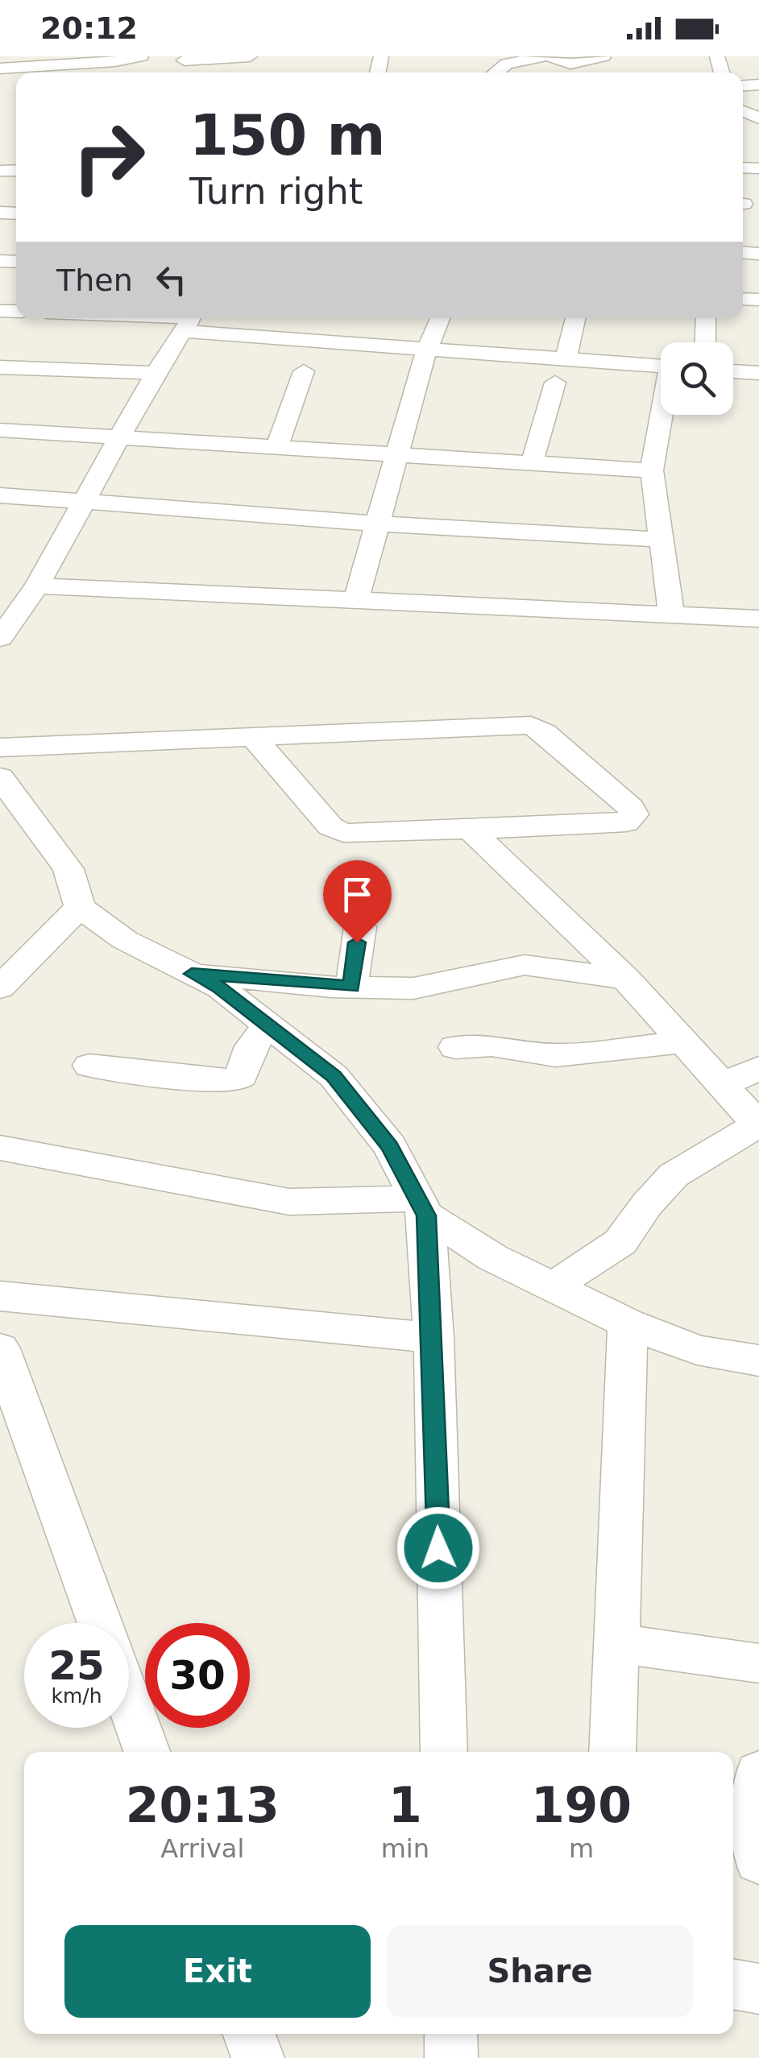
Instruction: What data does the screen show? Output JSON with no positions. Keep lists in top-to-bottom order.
{
  "page": {
    "status": "20:12",
    "turn": ["150 m", "Turn right"],
    "then": "Then",
    "speed": "25 km/h",
    "limit": "30",
    "eta": [
      "20:13",
      "Arrival",
      "1",
      "min",
      "190",
      "m"
    ],
    "buttons": ["Exit", "Share"]
  }
}
